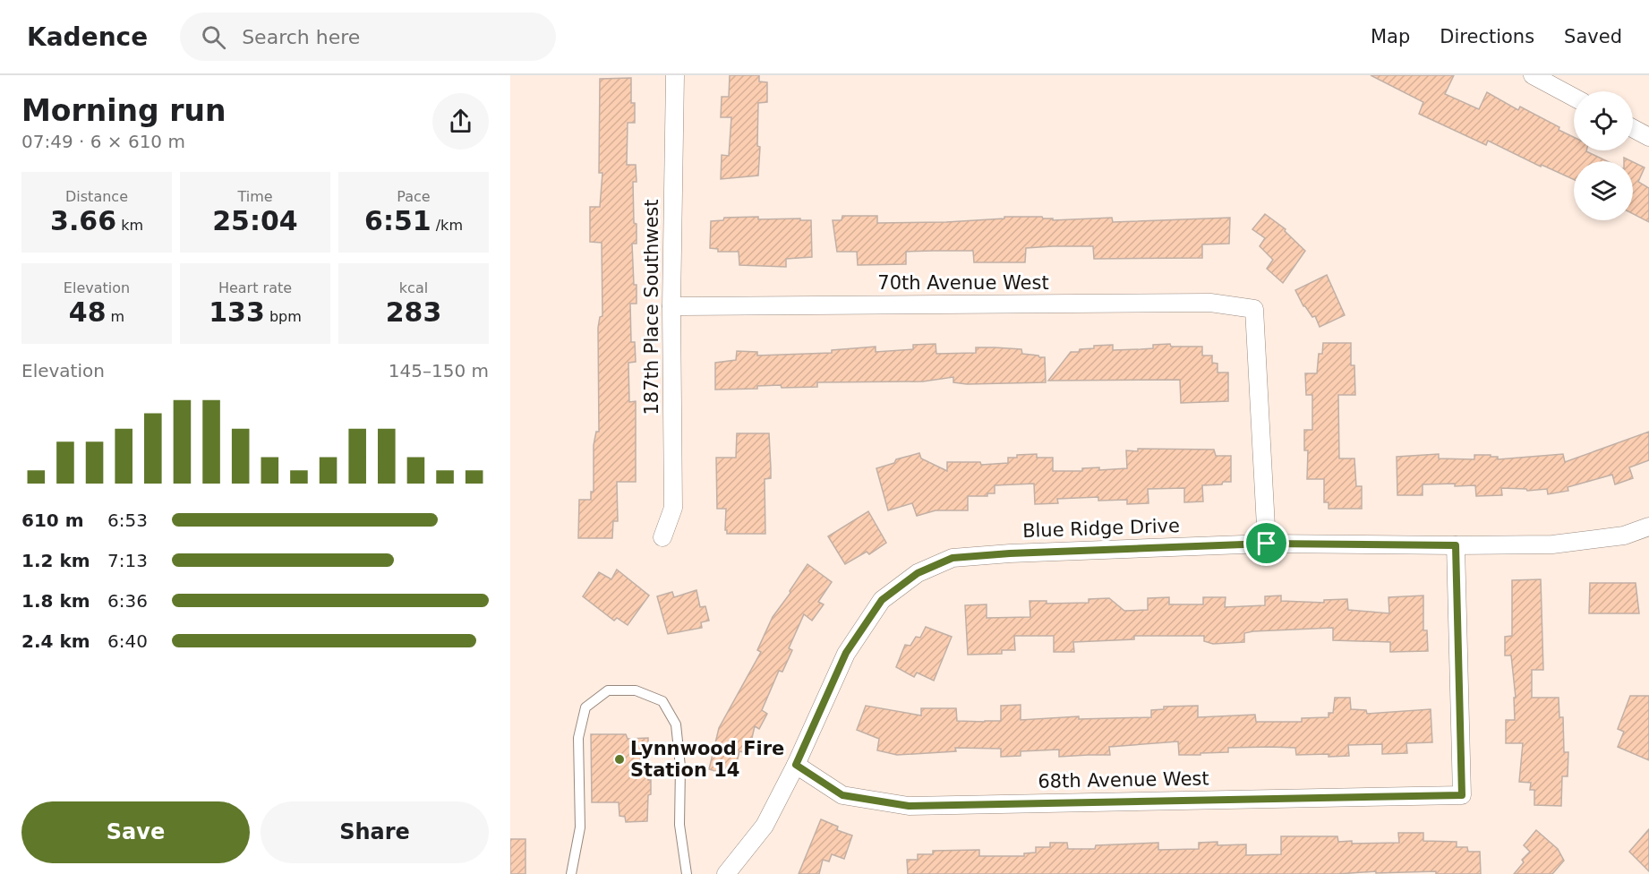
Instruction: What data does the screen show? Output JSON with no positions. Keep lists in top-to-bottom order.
{
  "streets": {
    "street": [
      "70th Avenue West",
      "187th Place Southwest",
      "Blue Ridge Drive",
      "68th Avenue West"
    ]
  },
  "crossings": [
    ["70th Avenue West", "187th Place Southwest"],
    ["70th Avenue West", "Blue Ridge Drive"],
    ["Blue Ridge Drive", "68th Avenue West"]
  ],
  "places": ["Lynnwood Fire Station 14"],
  "page": {
    "header": "Kadence",
    "search": "Search here",
    "nav": ["Map", "Directions", "Saved"],
    "heading": ["Morning run", "07:49 · 6 × 610 m"],
    "stats": [
      ["Distance", "3.66 km"],
      ["Time", "25:04"],
      ["Pace", "6:51 /km"],
      ["Elevation", "48 m"],
      ["Heart rate", "133 bpm"],
      ["kcal", "283"]
    ],
    "chart": ["Elevation", "145–150 m"],
    "list": [
      {
        "name": "610 m",
        "note": "6:53"
      },
      {
        "name": "1.2 km",
        "note": "7:13"
      },
      {
        "name": "1.8 km",
        "note": "6:36"
      },
      {
        "name": "2.4 km",
        "note": "6:40"
      }
    ],
    "buttons": ["Save", "Share"]
  }
}
